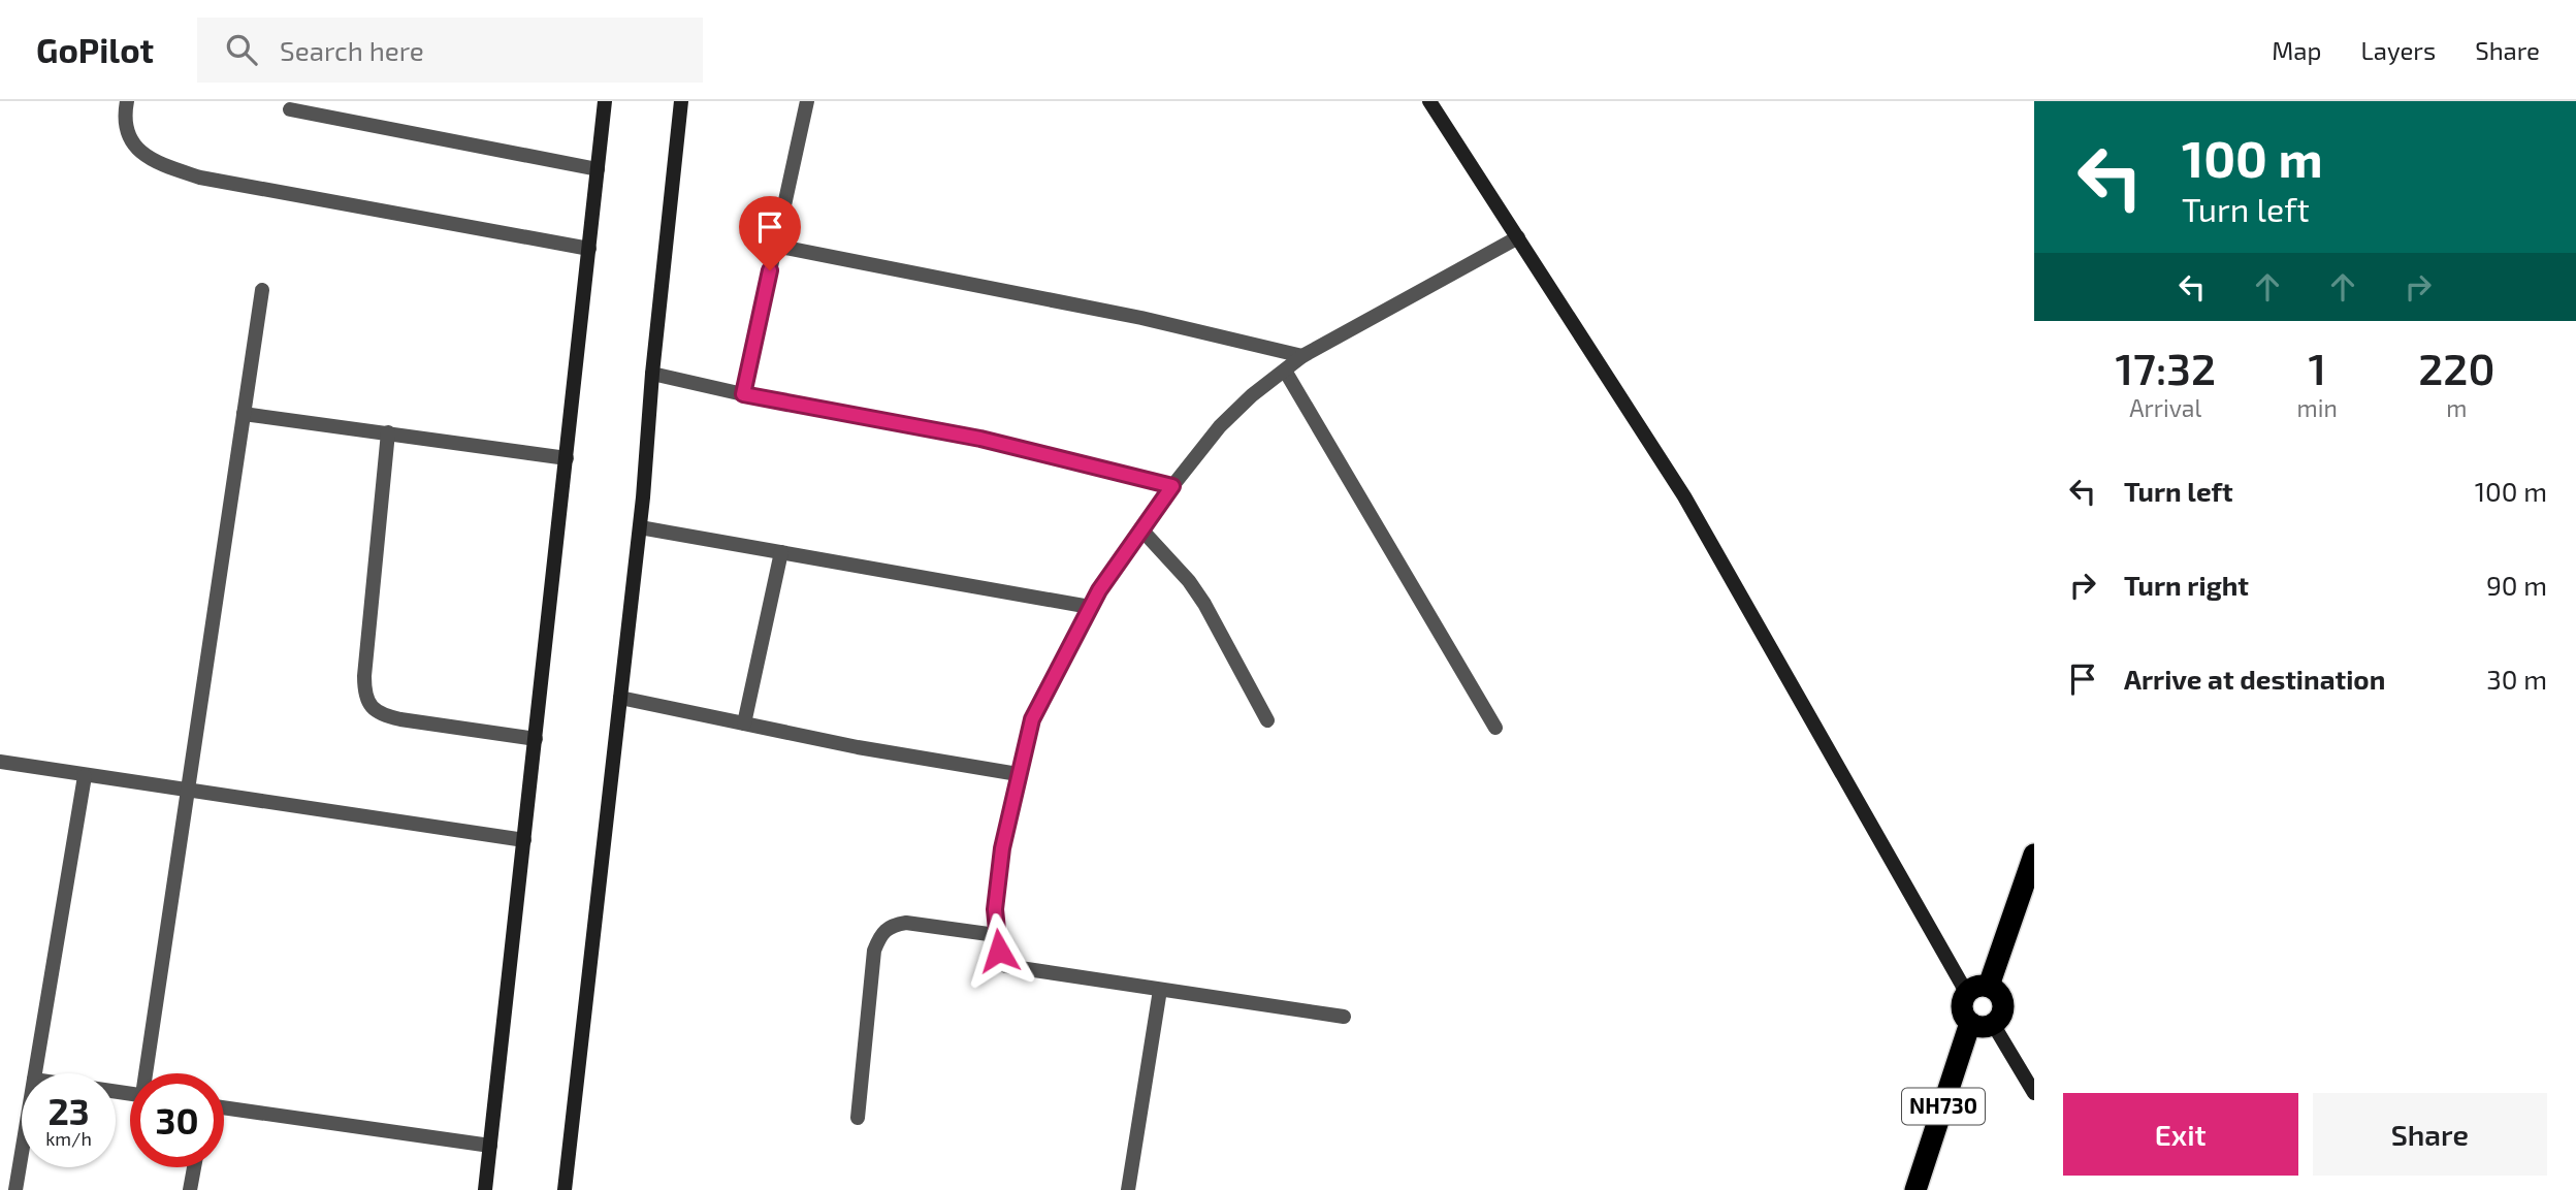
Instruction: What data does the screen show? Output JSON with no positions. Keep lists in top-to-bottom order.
{
  "streets": {
    "highway": ["NH730"]
  },
  "page": {
    "header": "GoPilot",
    "search": "Search here",
    "nav": ["Map", "Layers", "Share"],
    "turn": ["100 m", "Turn left"],
    "eta": [
      "17:32",
      "Arrival",
      "1",
      "min",
      "220",
      "m"
    ],
    "list": [
      {
        "name": "Turn left",
        "value": "100 m"
      },
      {
        "name": "Turn right",
        "value": "90 m"
      },
      {
        "name": "Arrive at destination",
        "value": "30 m"
      }
    ],
    "speed": "23 km/h",
    "limit": "30",
    "buttons": ["Exit", "Share"]
  }
}
